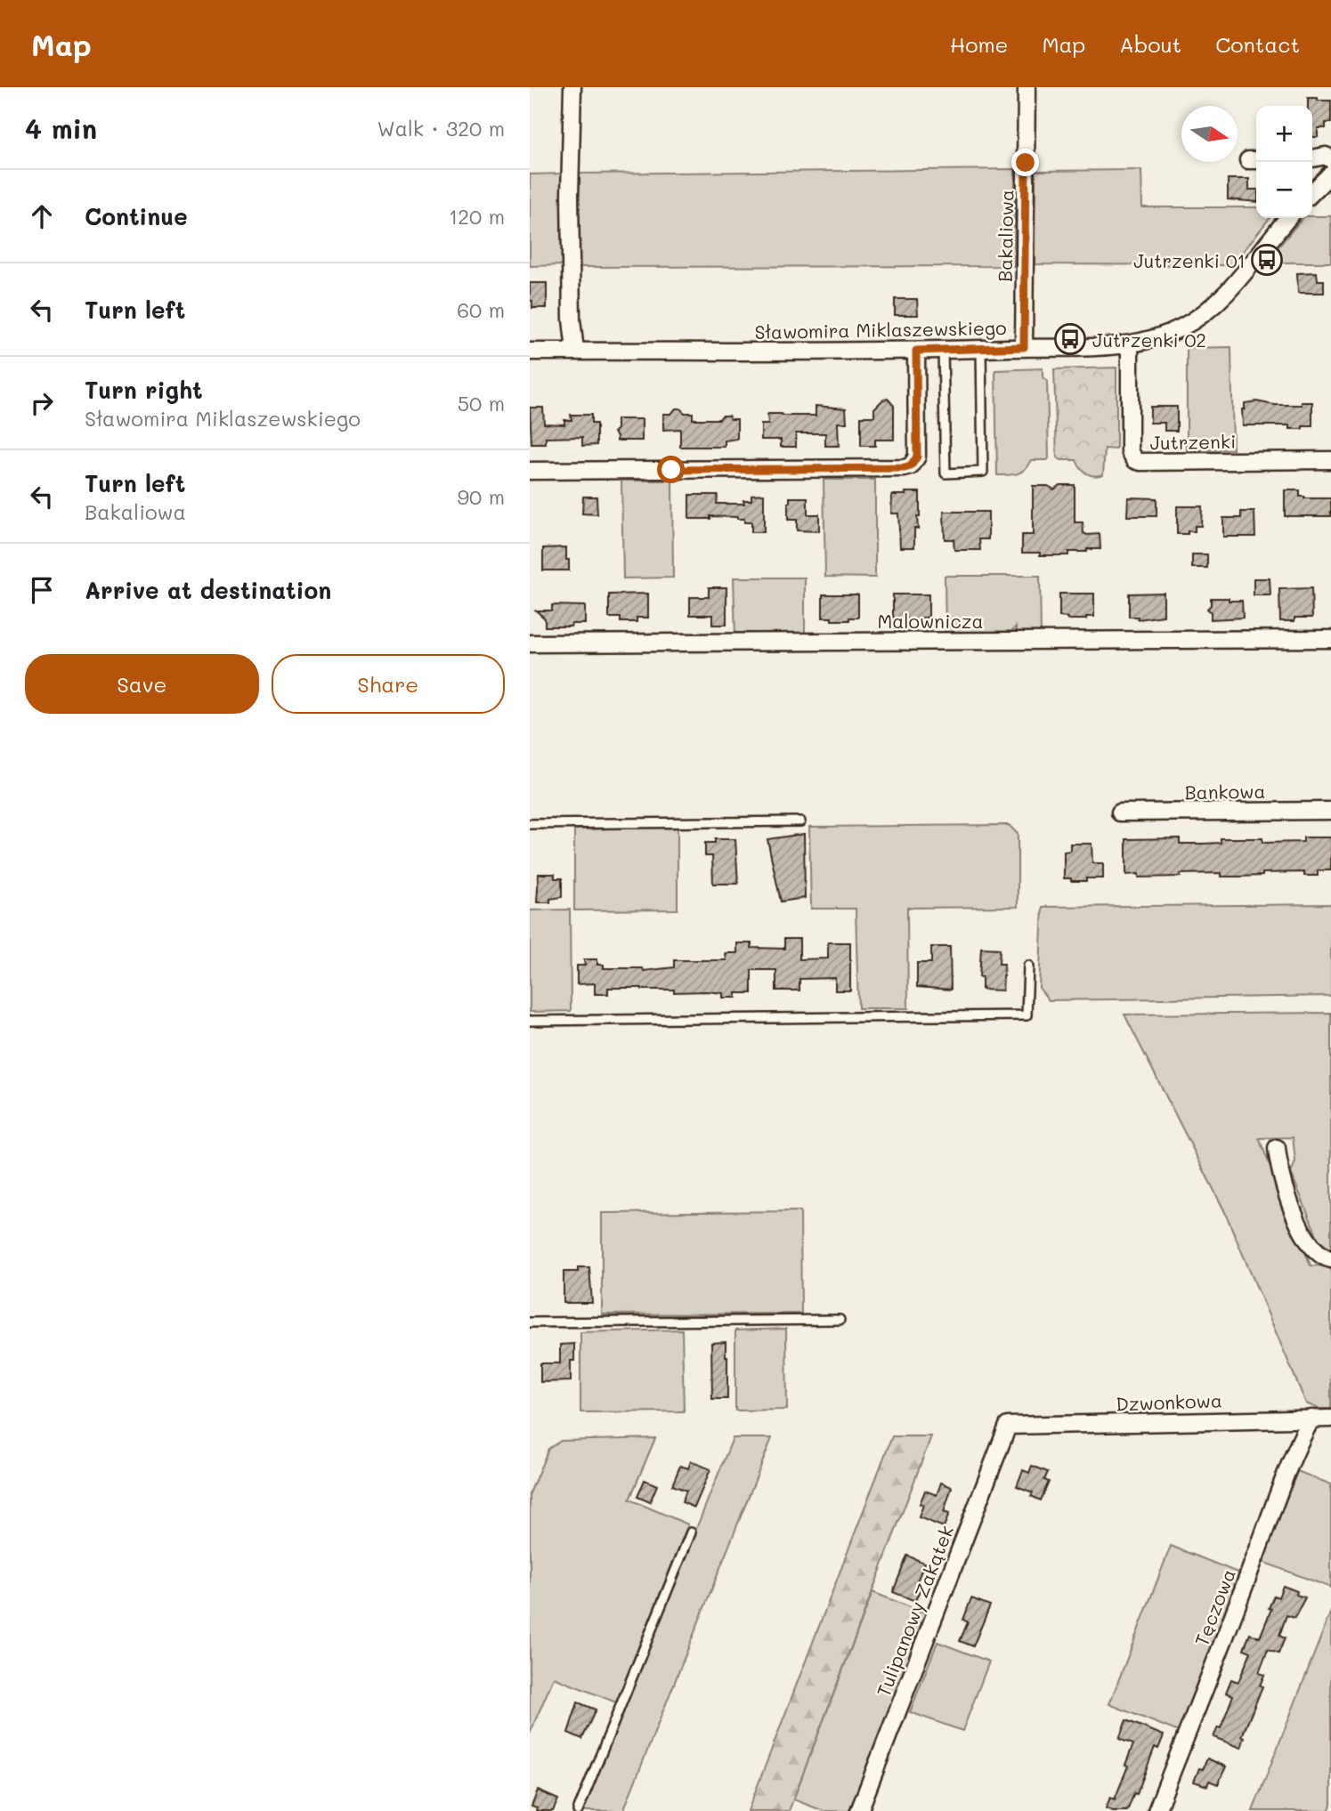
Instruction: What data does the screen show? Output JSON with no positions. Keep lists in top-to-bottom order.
{
  "streets": {
    "street": [
      "Bakaliowa",
      "Sławomira Miklaszewskiego",
      "Jutrzenki",
      "Malownicza",
      "Bankowa",
      "Dzwonkowa",
      "Tęczowa",
      "Tulipanowy Zakątek"
    ]
  },
  "crossings": [
    ["Bakaliowa", "Sławomira Miklaszewskiego"],
    ["Sławomira Miklaszewskiego", "Jutrzenki"],
    ["Dzwonkowa", "Tęczowa"],
    ["Dzwonkowa", "Tulipanowy Zakątek"]
  ],
  "places": {
    "bus stop": ["Jutrzenki 01", "Jutrzenki 02"]
  },
  "north": "right",
  "page": {
    "header": "Map",
    "nav": [
      "Home",
      "Map",
      "About",
      "Contact"
    ],
    "heading": ["4 min", "Walk · 320 m"],
    "map_buttons": ["+", "−"],
    "list": [
      ["Continue", "120 m"],
      ["Turn left", "60 m"],
      ["Turn right", "Sławomira Miklaszewskiego", "50 m"],
      ["Turn left", "Bakaliowa", "90 m"],
      "Arrive at destination"
    ],
    "buttons": ["Save", "Share"]
  }
}
